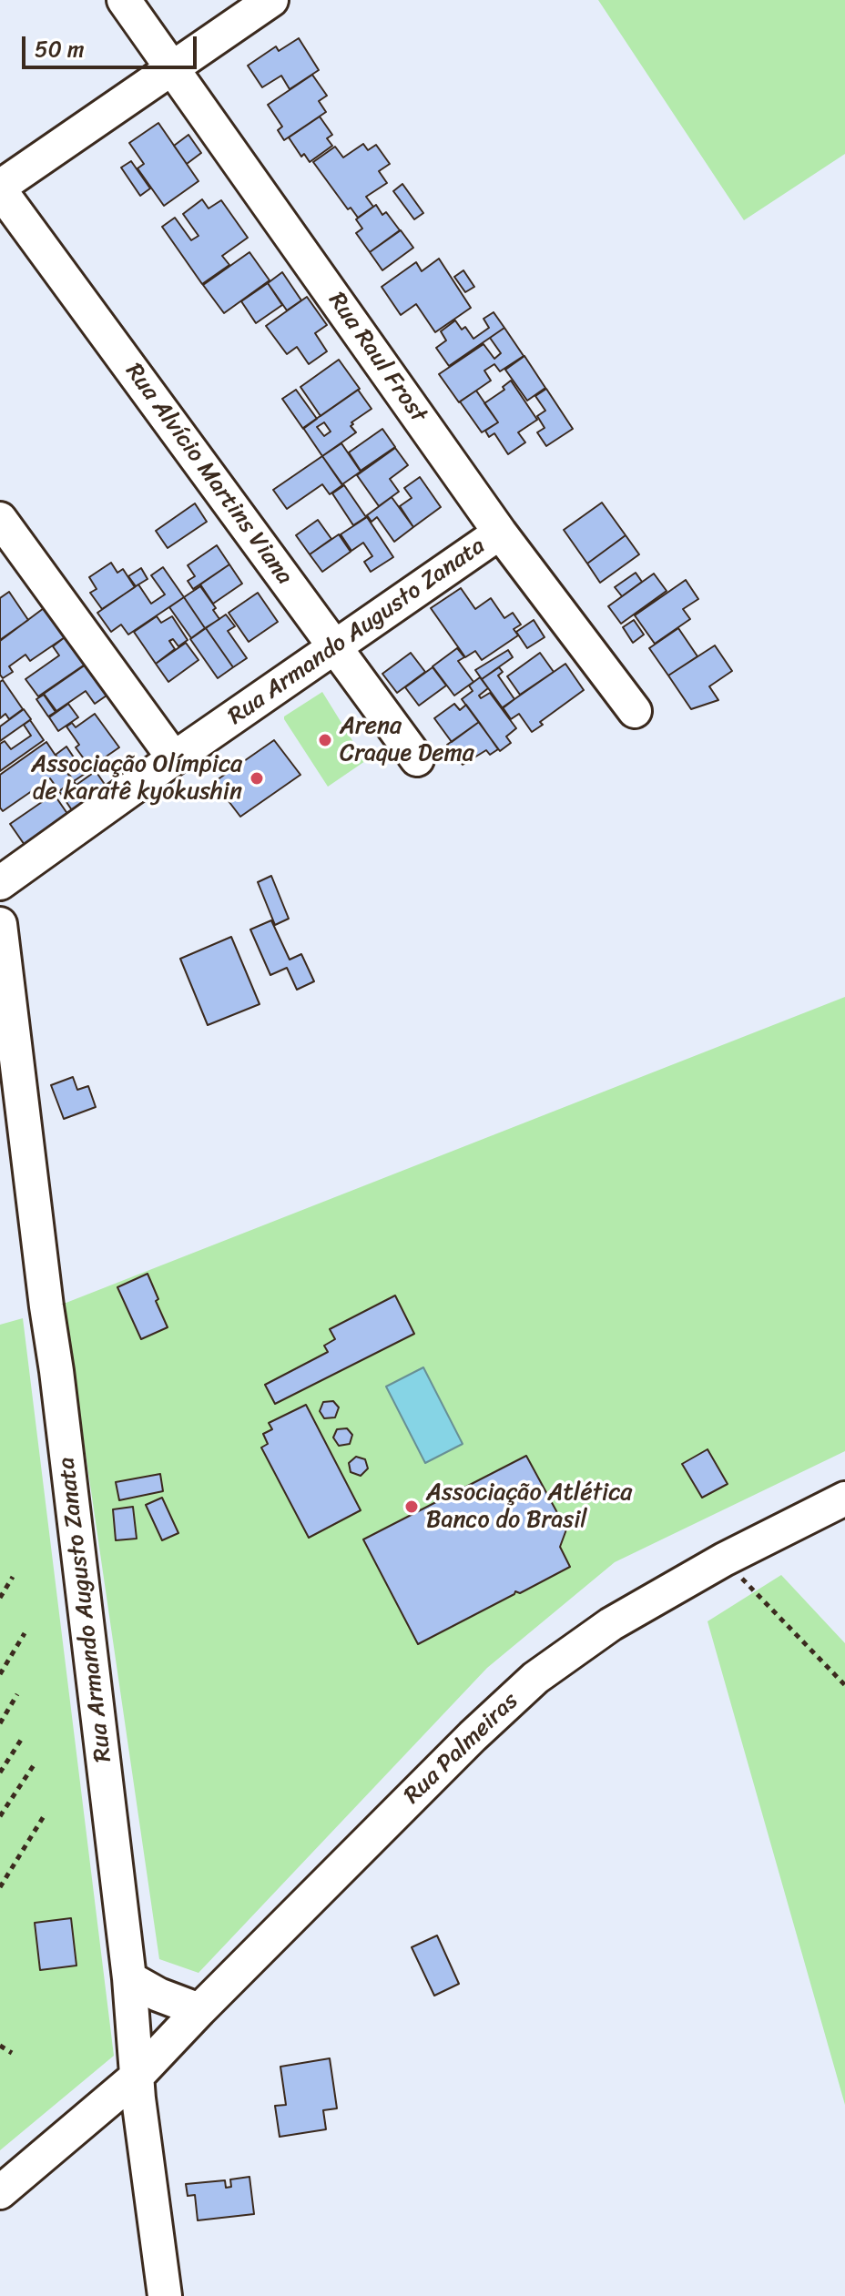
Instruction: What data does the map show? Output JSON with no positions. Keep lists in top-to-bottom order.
{
  "streets": {
    "street": [
      "Rua Raul Frost",
      "Rua Alvício Martins Viana",
      "Rua Armando Augusto Zanata",
      "Rua Palmeiras"
    ]
  },
  "crossings": [
    ["Rua Raul Frost", "Rua Armando Augusto Zanata"],
    ["Rua Alvício Martins Viana", "Rua Armando Augusto Zanata"],
    ["Rua Armando Augusto Zanata", "Rua Palmeiras"]
  ],
  "places": ["Arena Craque Dema", "Associação Olímpica de karatê kyokushin", "Associação Atlética Banco do Brasil"],
  "scale_bar": "50 m"
}
